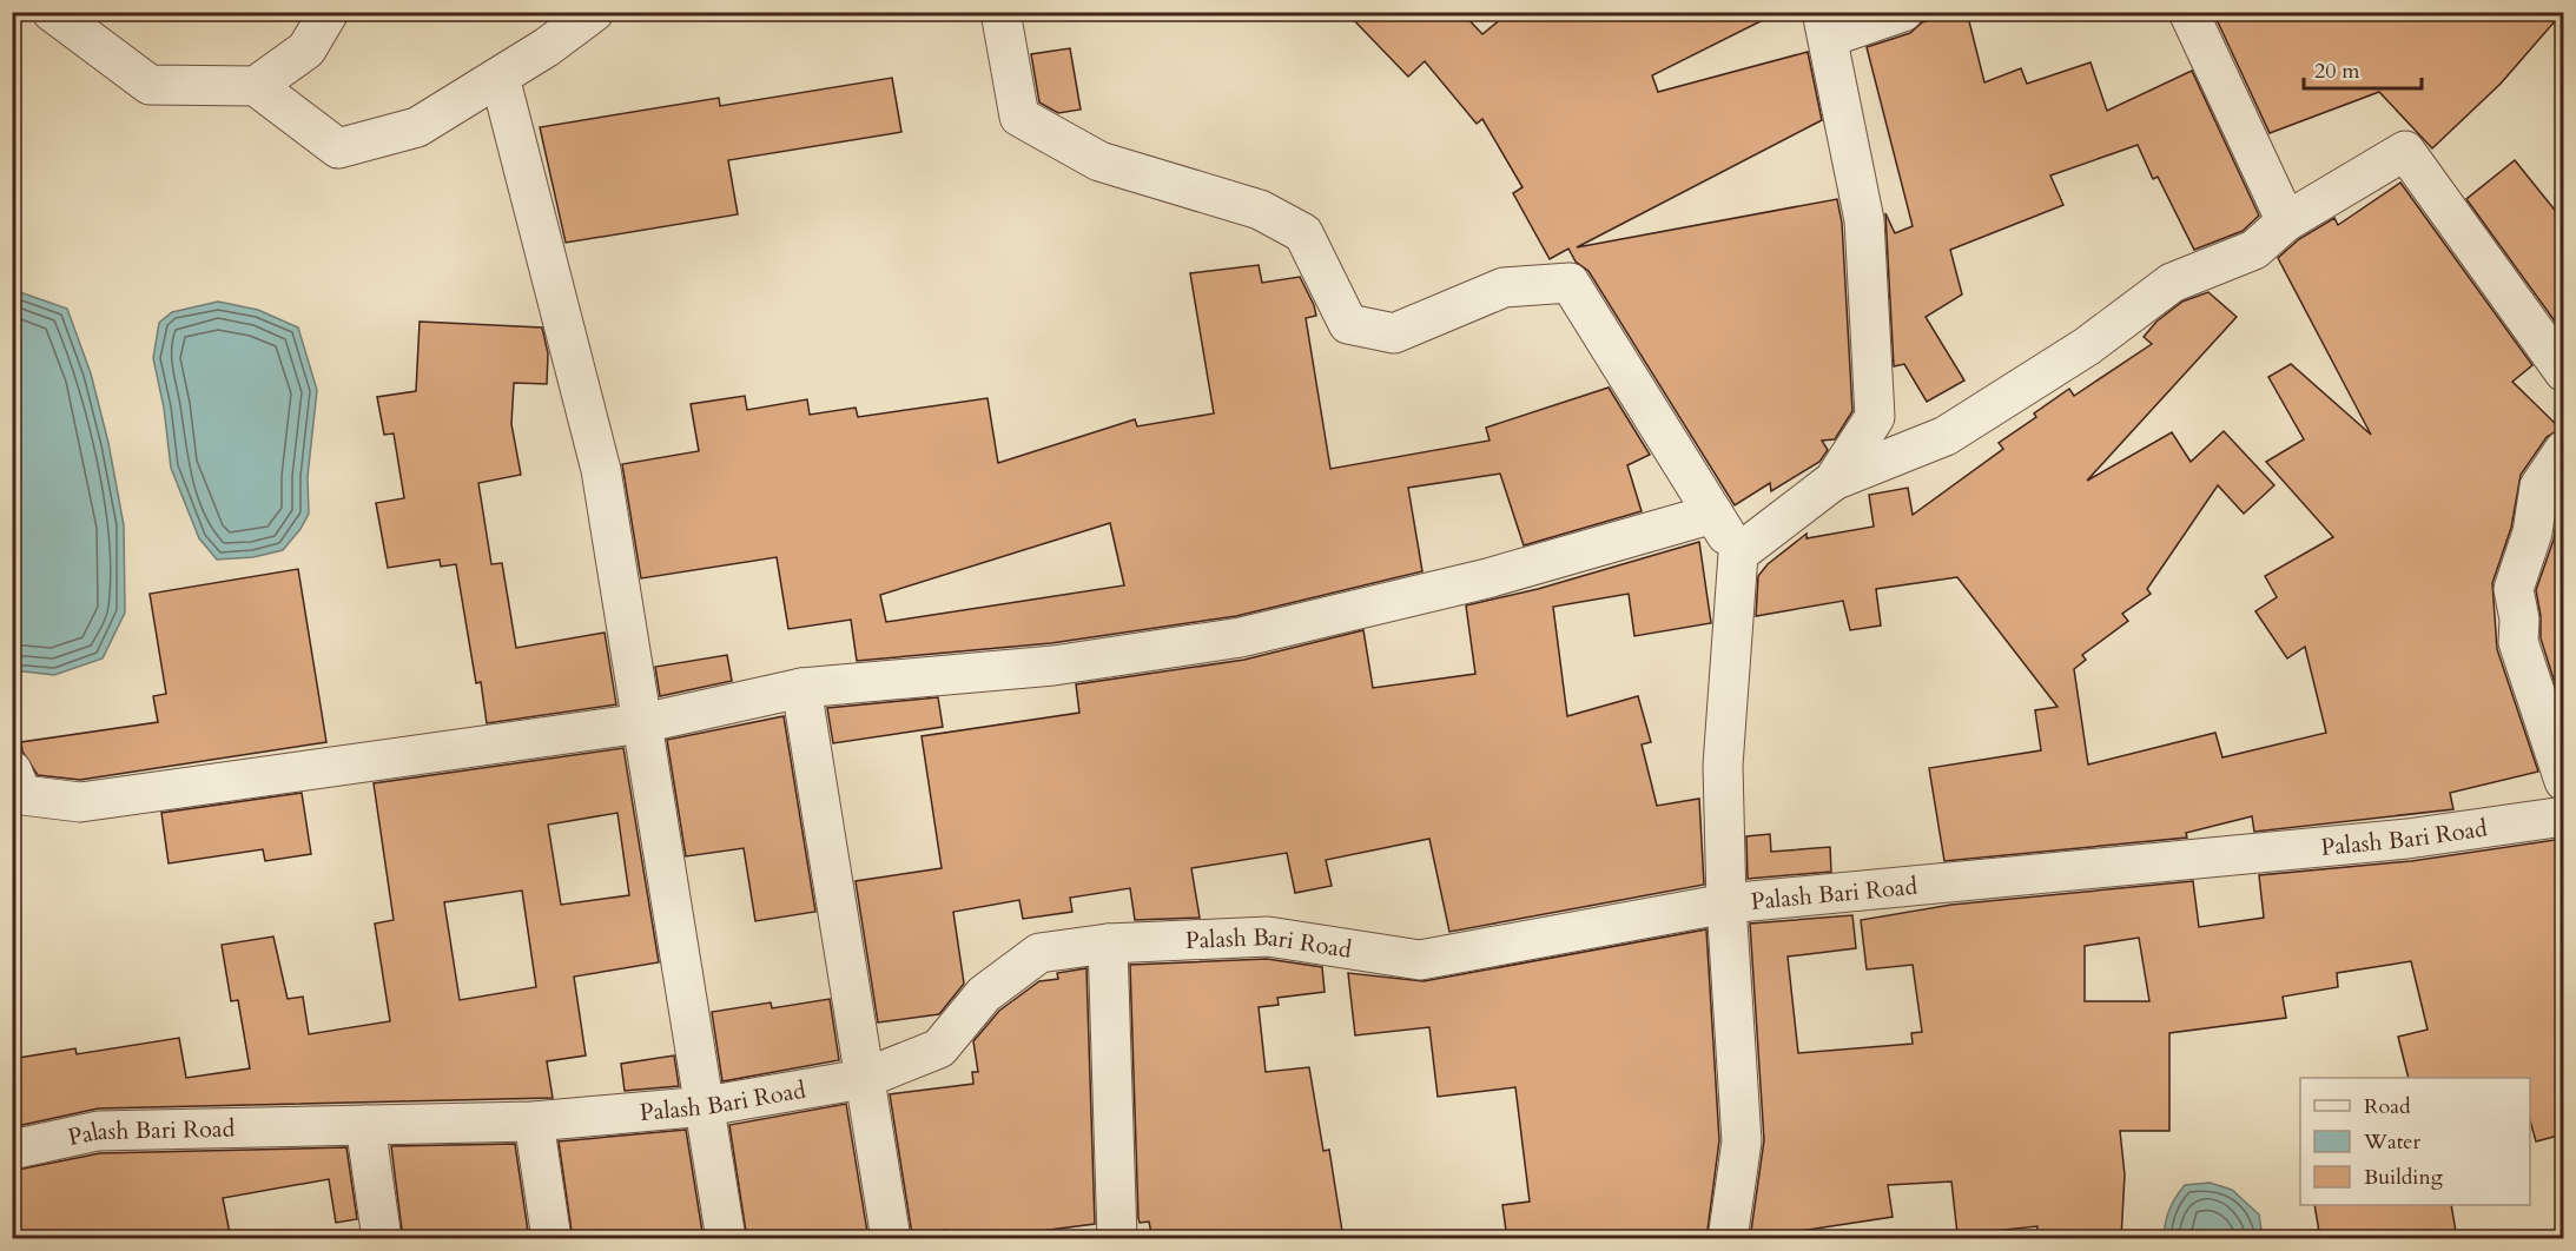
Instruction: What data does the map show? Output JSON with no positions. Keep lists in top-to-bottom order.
{
  "streets": {
    "street": ["Palash Bari Road"]
  },
  "legend": ["Road", "Water", "Building"],
  "scale_bar": "20 m"
}
